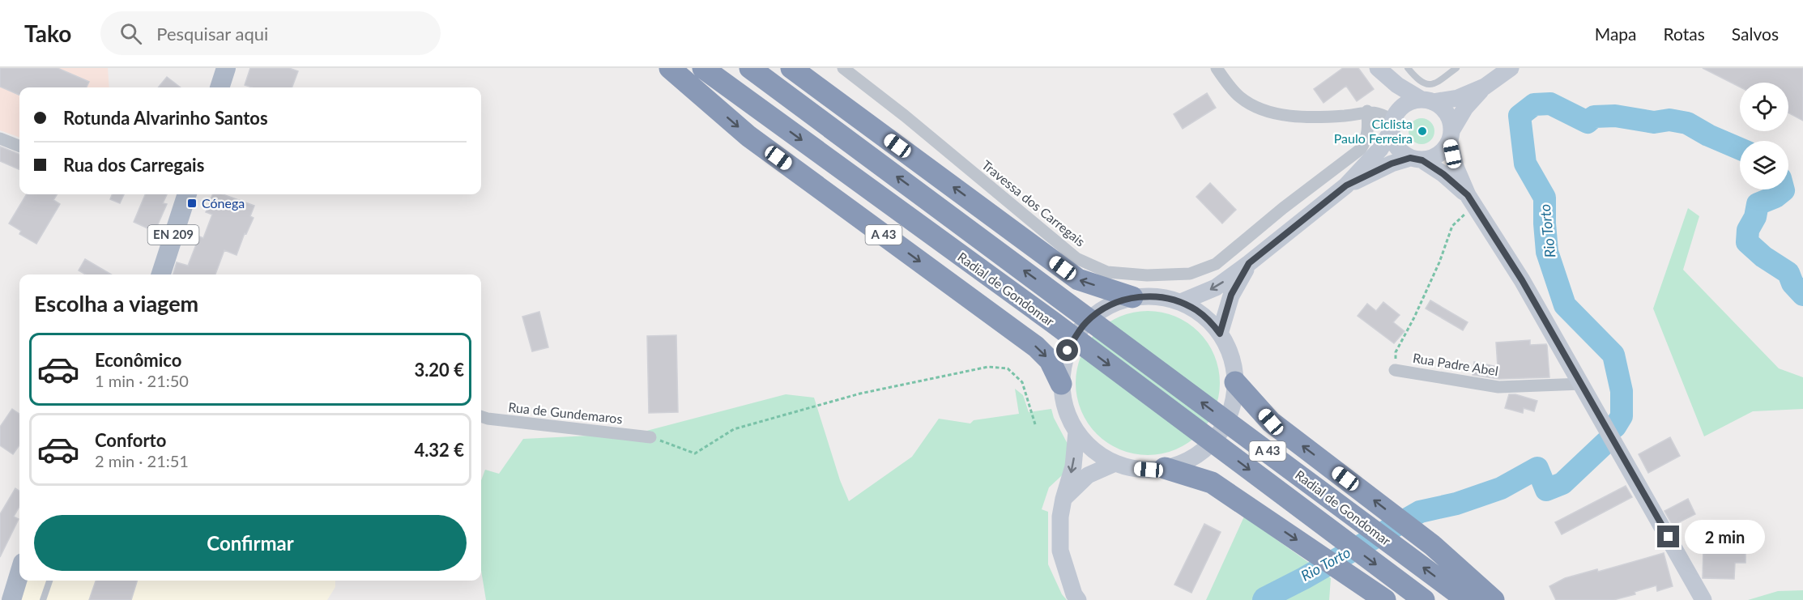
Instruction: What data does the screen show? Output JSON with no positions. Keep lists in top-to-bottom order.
{
  "streets": {
    "highway": ["A 43", "Radial de Gondomar"],
    "main road": ["EN 209"],
    "street": ["Travessa dos Carregais", "Rua Padre Abel", "Rua de Gundemaros"]
  },
  "water": ["Rio Torto"],
  "places": {
    "other": ["Ciclista Paulo Ferreira"],
    "transit": ["Cónega"]
  },
  "page": {
    "header": "Tako",
    "search": "Pesquisar aqui",
    "nav": ["Mapa", "Rotas", "Salvos"],
    "banner": ["Rotunda Alvarinho Santos", "Rua dos Carregais"],
    "heading": "Escolha a viagem",
    "list": [
      {
        "name": "Econômico",
        "note": "1 min · 21:50",
        "value": "3.20 €"
      },
      {
        "name": "Conforto",
        "note": "2 min · 21:51",
        "value": "4.32 €"
      }
    ],
    "buttons": "Confirmar",
    "bubble": "2 min"
  }
}
